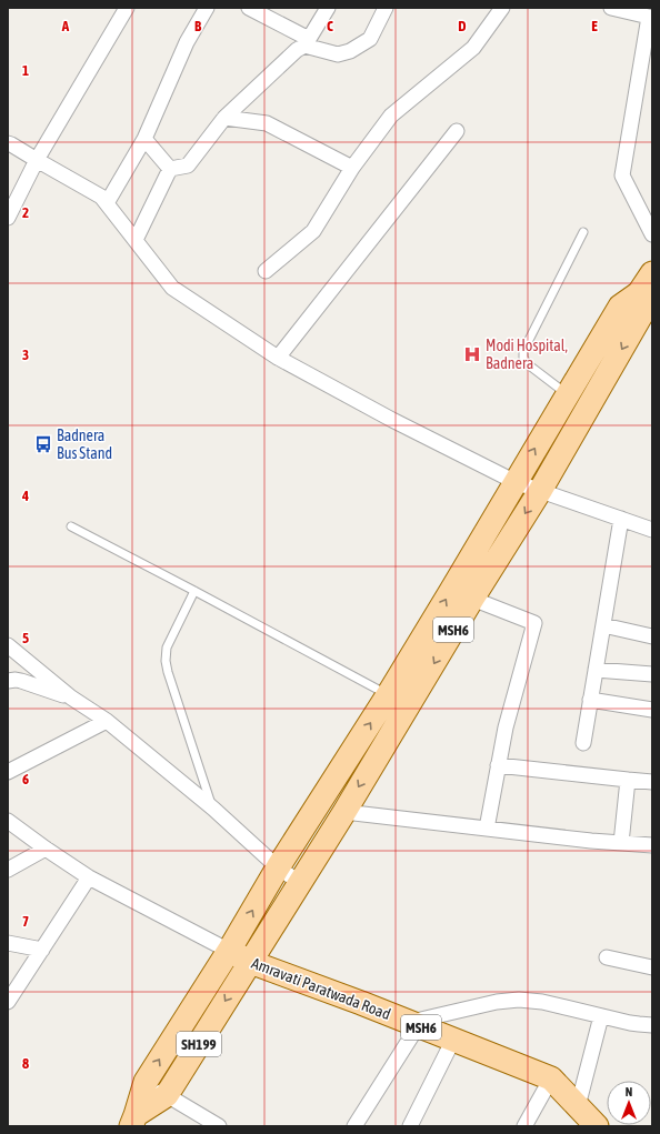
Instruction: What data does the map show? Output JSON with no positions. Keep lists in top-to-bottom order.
{
  "streets": {
    "main road": ["MSH6", "Amravati Paratwada Road", "SH199"]
  },
  "crossings": [
    ["MSH6", "Amravati Paratwada Road"],
    ["MSH6", "SH199"],
    ["Amravati Paratwada Road", "SH199"]
  ],
  "places": {
    "hospital": ["Modi Hospital, Badnera"],
    "bus stop": ["Badnera Bus Stand"]
  },
  "north": "top",
  "grid": {
    "columns": [
      "A",
      "B",
      "C",
      "D",
      "E"
    ],
    "rows": [
      "1",
      "2",
      "3",
      "4",
      "5",
      "6",
      "7",
      "8"
    ]
  }
}
